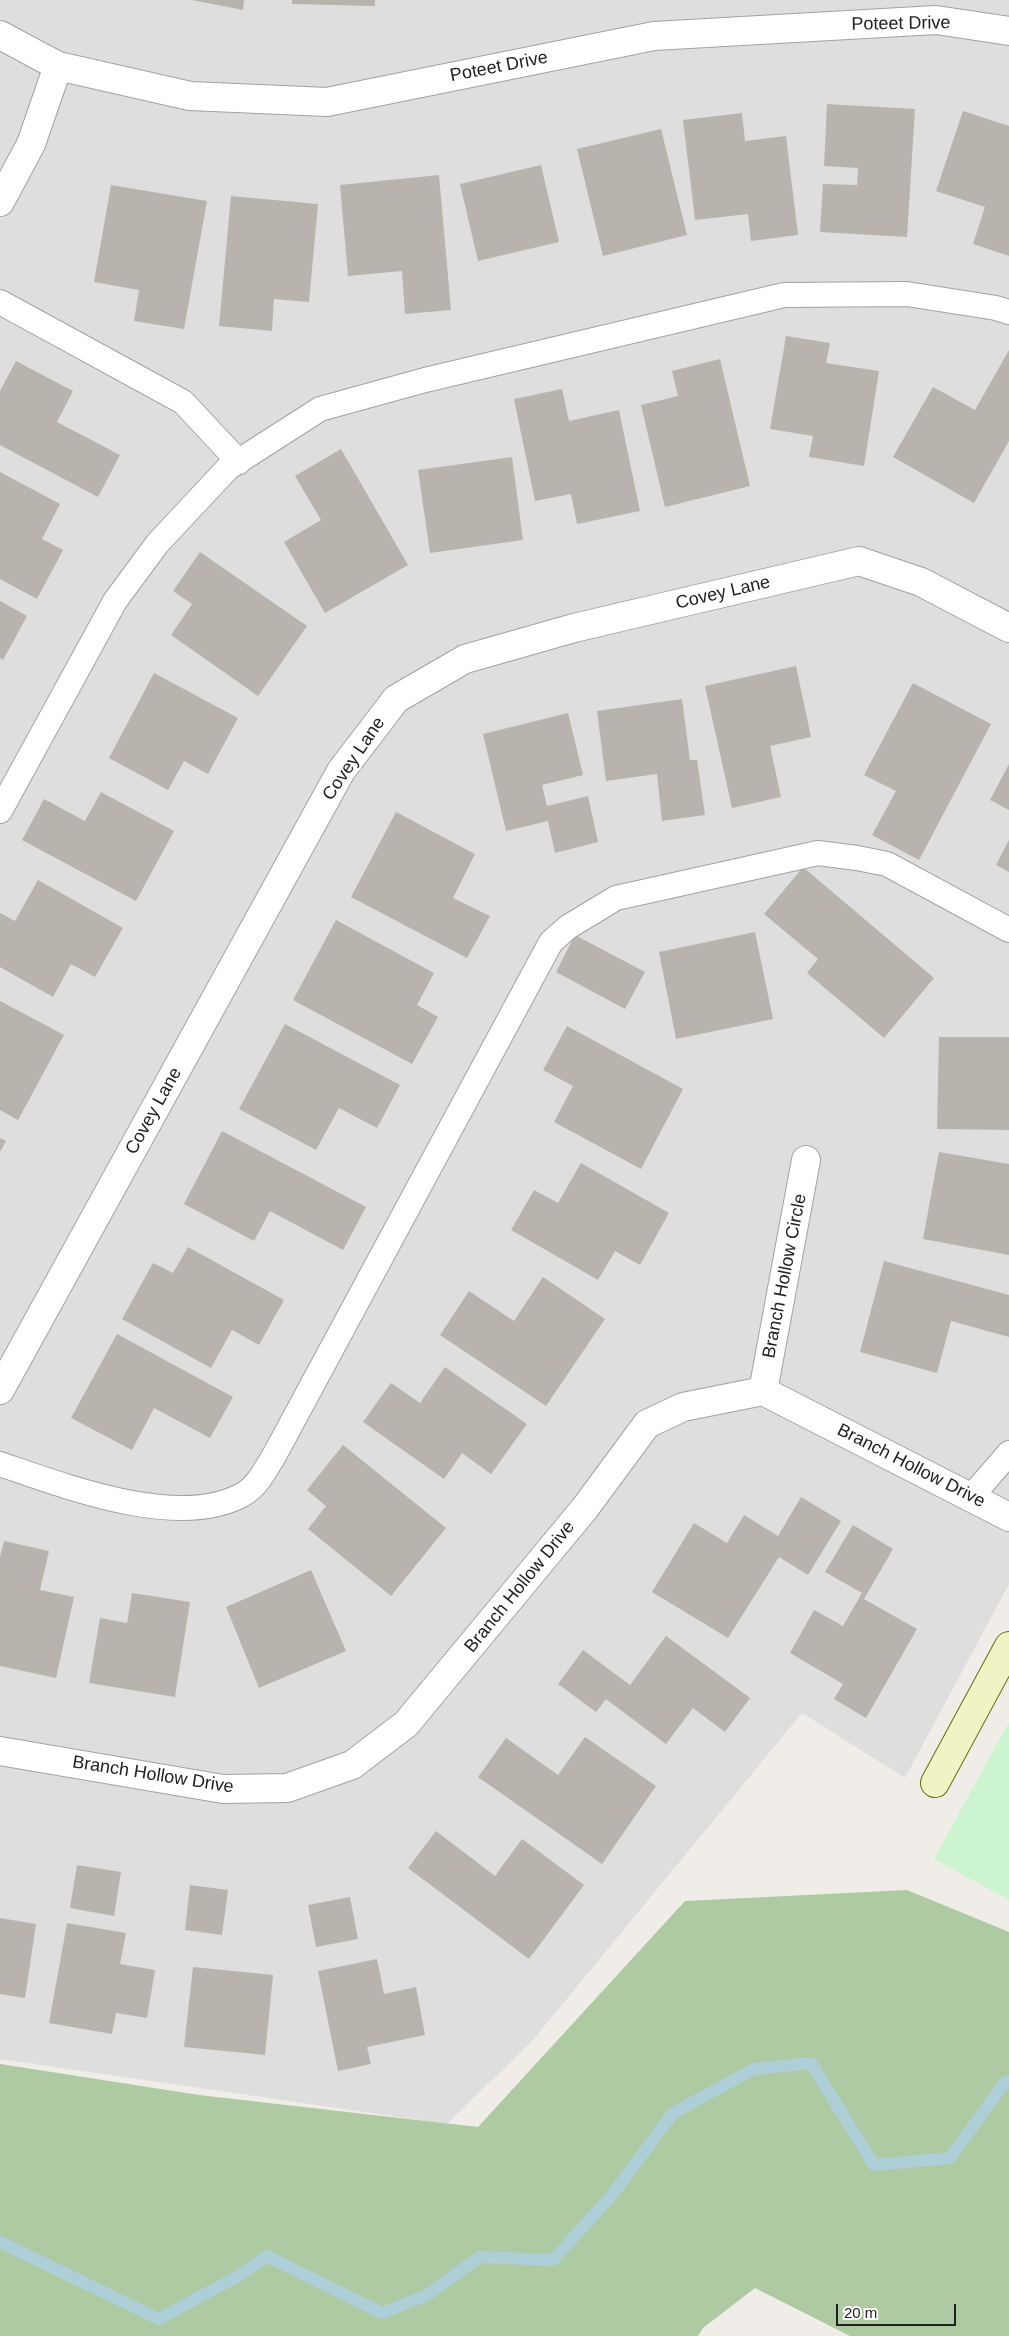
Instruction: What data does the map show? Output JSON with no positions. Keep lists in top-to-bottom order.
{
  "streets": {
    "street": [
      "Poteet Drive",
      "Covey Lane",
      "Branch Hollow Circle",
      "Branch Hollow Drive"
    ]
  },
  "crossings": [
    ["Branch Hollow Circle", "Branch Hollow Drive"]
  ],
  "scale_bar": "20 m"
}
